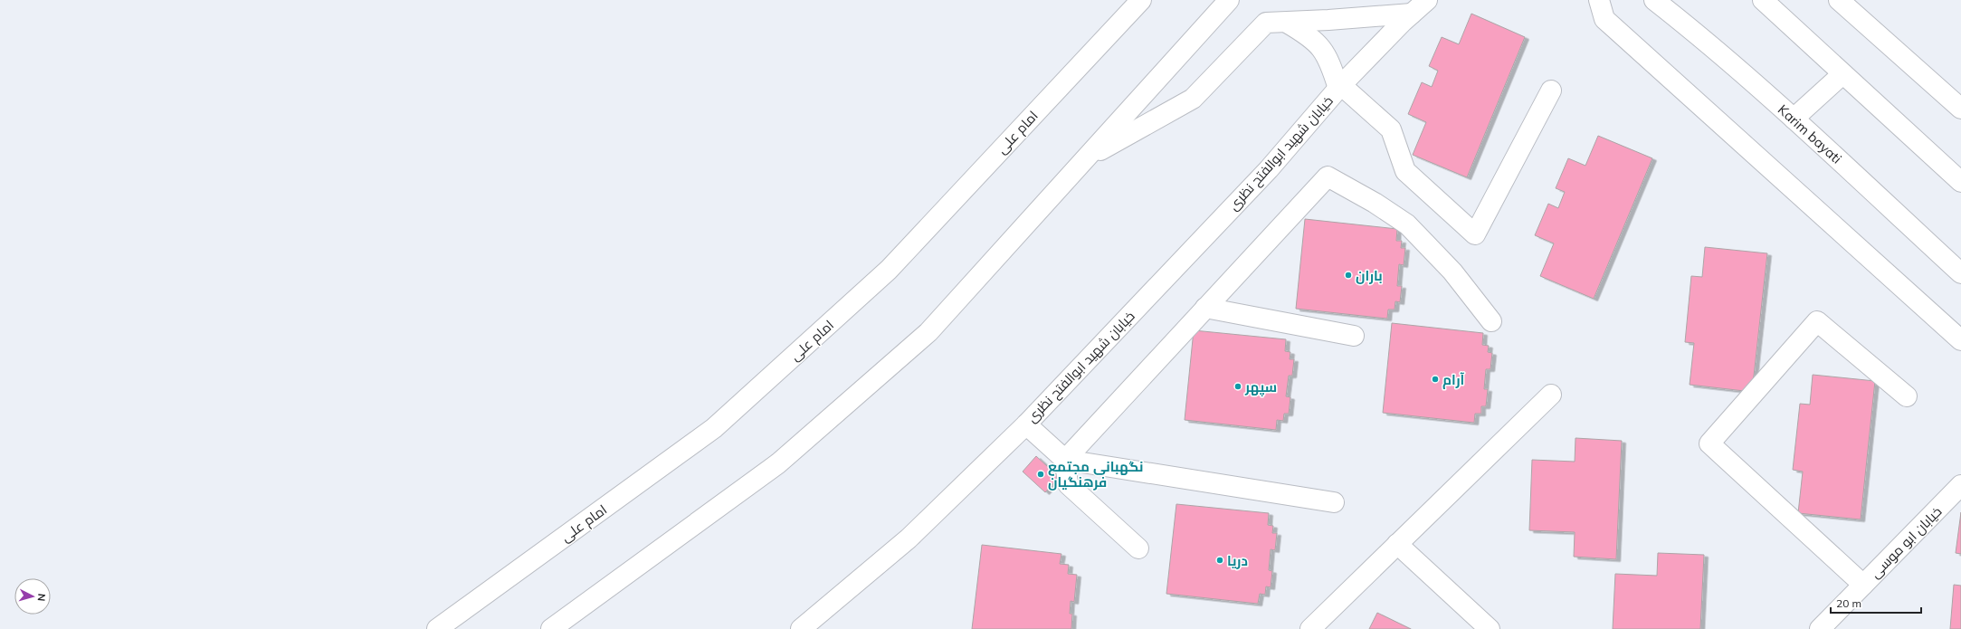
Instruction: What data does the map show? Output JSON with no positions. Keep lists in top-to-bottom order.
{
  "streets": {
    "street": [
      "امام علی",
      "Karim bayati",
      "خیابان شهید ابوالفتح نظری",
      "خیابان ابو موسی"
    ]
  },
  "places": [
    "باران",
    "آرام",
    "سپهر",
    "نگهبانی مجتمع فرهنگیان",
    "دریا"
  ],
  "scale_bar": "20 m",
  "north": "right"
}
